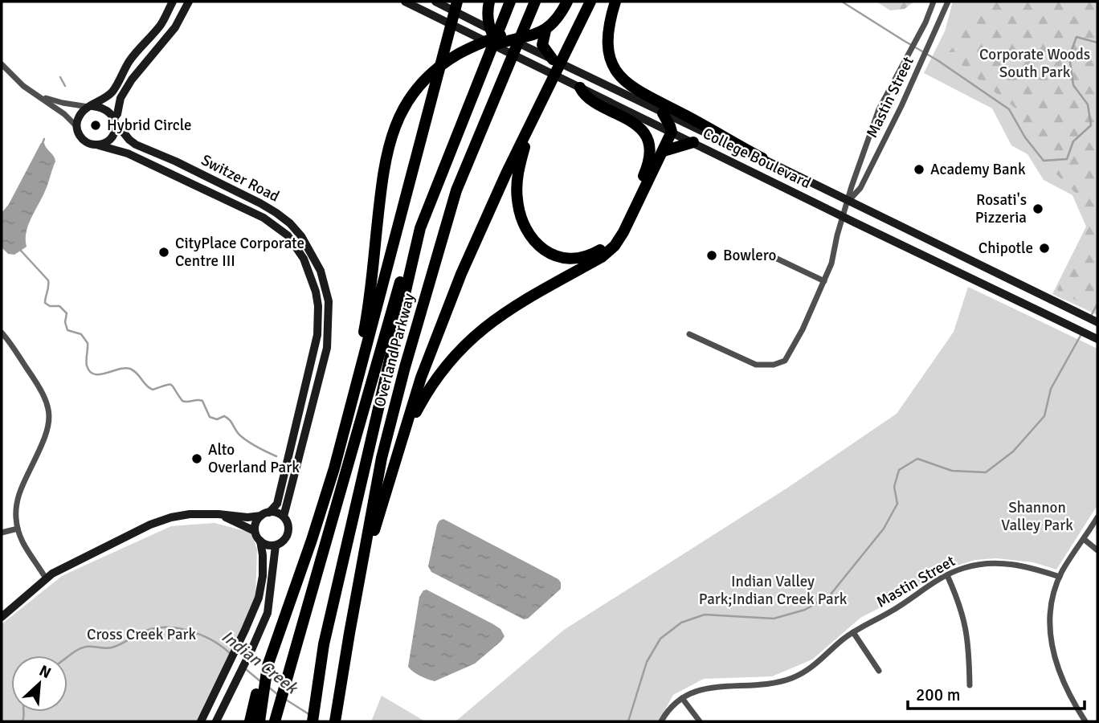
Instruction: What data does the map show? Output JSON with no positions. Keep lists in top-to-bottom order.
{
  "streets": {
    "highway": ["Overland Parkway"],
    "main road": ["College Boulevard", "Switzer Road"],
    "street": ["Mastin Street"]
  },
  "crossings": [
    ["Mastin Street", "College Boulevard"]
  ],
  "water": ["Indian Creek"],
  "parks": [
    "Corporate Woods South Park",
    "Shannon Valley Park",
    "Indian Valley Park;Indian Creek Park",
    "Cross Creek Park"
  ],
  "places": [
    "Hybrid Circle",
    "Academy Bank",
    "Rosati's Pizzeria",
    "Chipotle",
    "CityPlace Corporate Centre III",
    "Bowlero",
    "Alto Overland Park"
  ],
  "scale_bar": "200 m",
  "north": "top right"
}
